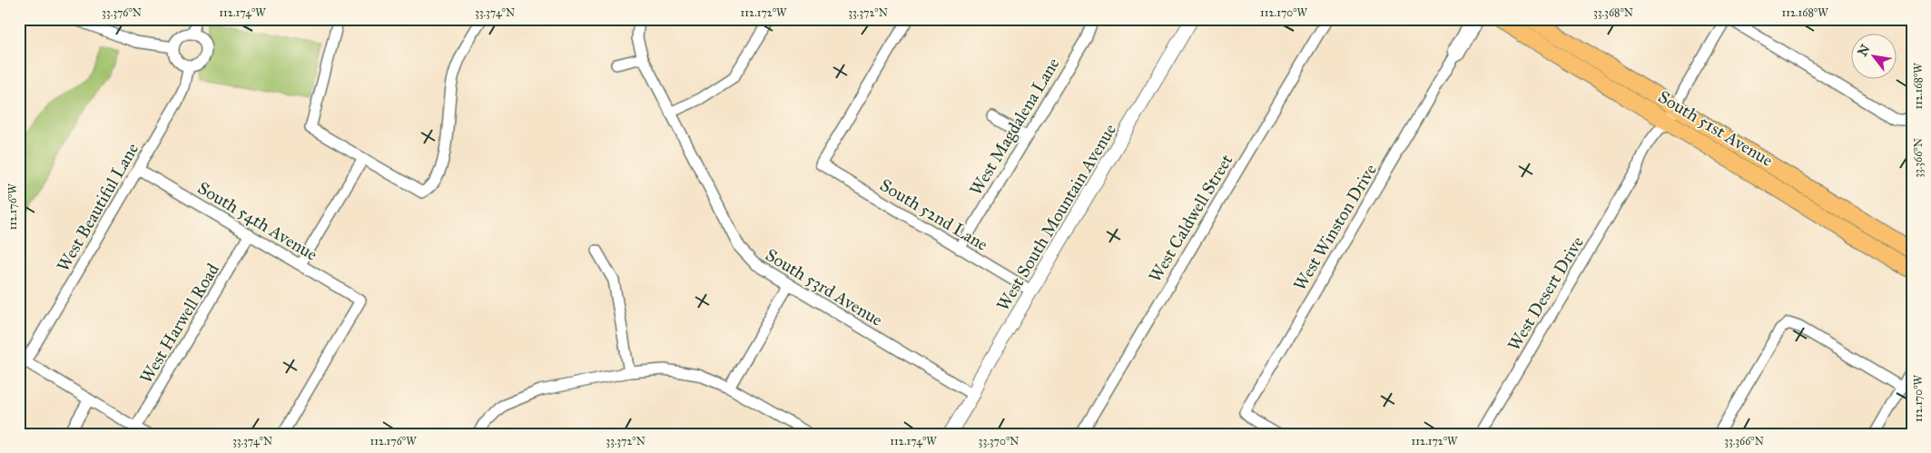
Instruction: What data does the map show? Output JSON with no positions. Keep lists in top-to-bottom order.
{
  "streets": {
    "main road": ["South 51st Avenue"],
    "street": [
      "West Magdalena Lane",
      "West Beautiful Lane",
      "South 52nd Lane",
      "West South Mountain Avenue",
      "West Caldwell Street",
      "South 54th Avenue",
      "West Winston Drive",
      "South 53rd Avenue",
      "West Desert Drive",
      "West Harwell Road"
    ]
  },
  "crossings": [
    ["West Magdalena Lane", "South 52nd Lane"],
    ["South 51st Avenue", "West Desert Drive"],
    ["West Beautiful Lane", "South 54th Avenue"],
    ["South 52nd Lane", "West South Mountain Avenue"],
    ["West South Mountain Avenue", "South 53rd Avenue"],
    ["South 54th Avenue", "West Harwell Road"]
  ],
  "north": "top left",
  "coordinates": [
    "33.376°N",
    "112.174°W",
    "33.374°N",
    "112.172°W",
    "33.372°N",
    "112.170°W",
    "33.368°N",
    "112.168°W",
    "33.366°N",
    "112.176°W",
    "33.370°N"
  ]
}
